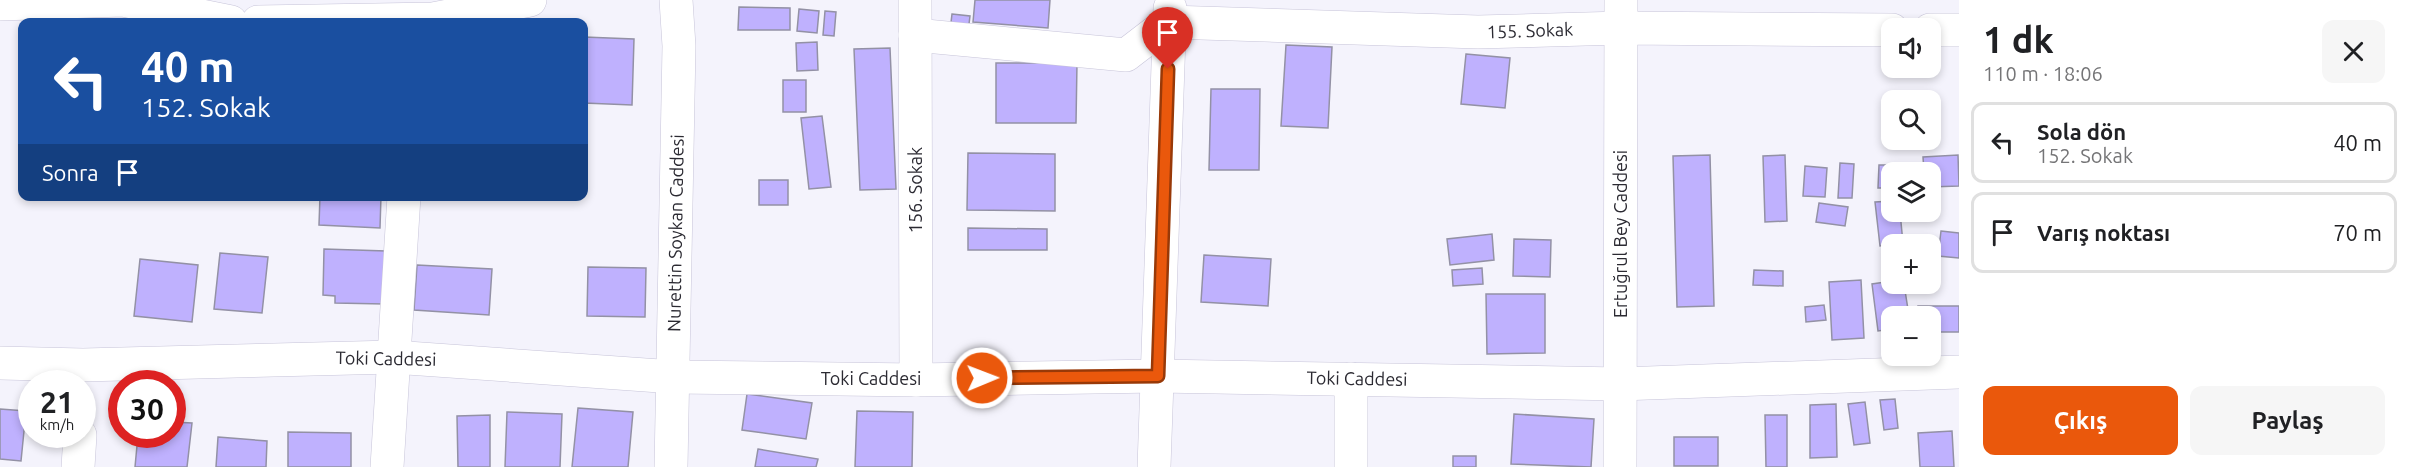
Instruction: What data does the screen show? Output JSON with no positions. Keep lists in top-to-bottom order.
{
  "streets": {
    "street": [
      "155. Sokak",
      "156. Sokak",
      "Nurettin Soykan Caddesi",
      "Ertuğrul Bey Caddesi",
      "Toki Caddesi"
    ]
  },
  "crossings": [
    ["155. Sokak", "Ertuğrul Bey Caddesi"],
    ["156. Sokak", "Toki Caddesi"],
    ["Nurettin Soykan Caddesi", "Toki Caddesi"],
    ["Ertuğrul Bey Caddesi", "Toki Caddesi"]
  ],
  "page": {
    "heading": ["1 dk", "110 m · 18:06"],
    "map_buttons": ["+", "−"],
    "turn": ["40 m", "152. Sokak"],
    "list": [
      {
        "name": "Sola dön",
        "note": "152. Sokak",
        "value": "40 m"
      },
      {
        "name": "Varış noktası",
        "value": "70 m"
      }
    ],
    "then": "Sonra",
    "speed": "21 km/h",
    "limit": "30",
    "buttons": ["Çıkış", "Paylaş"]
  }
}
